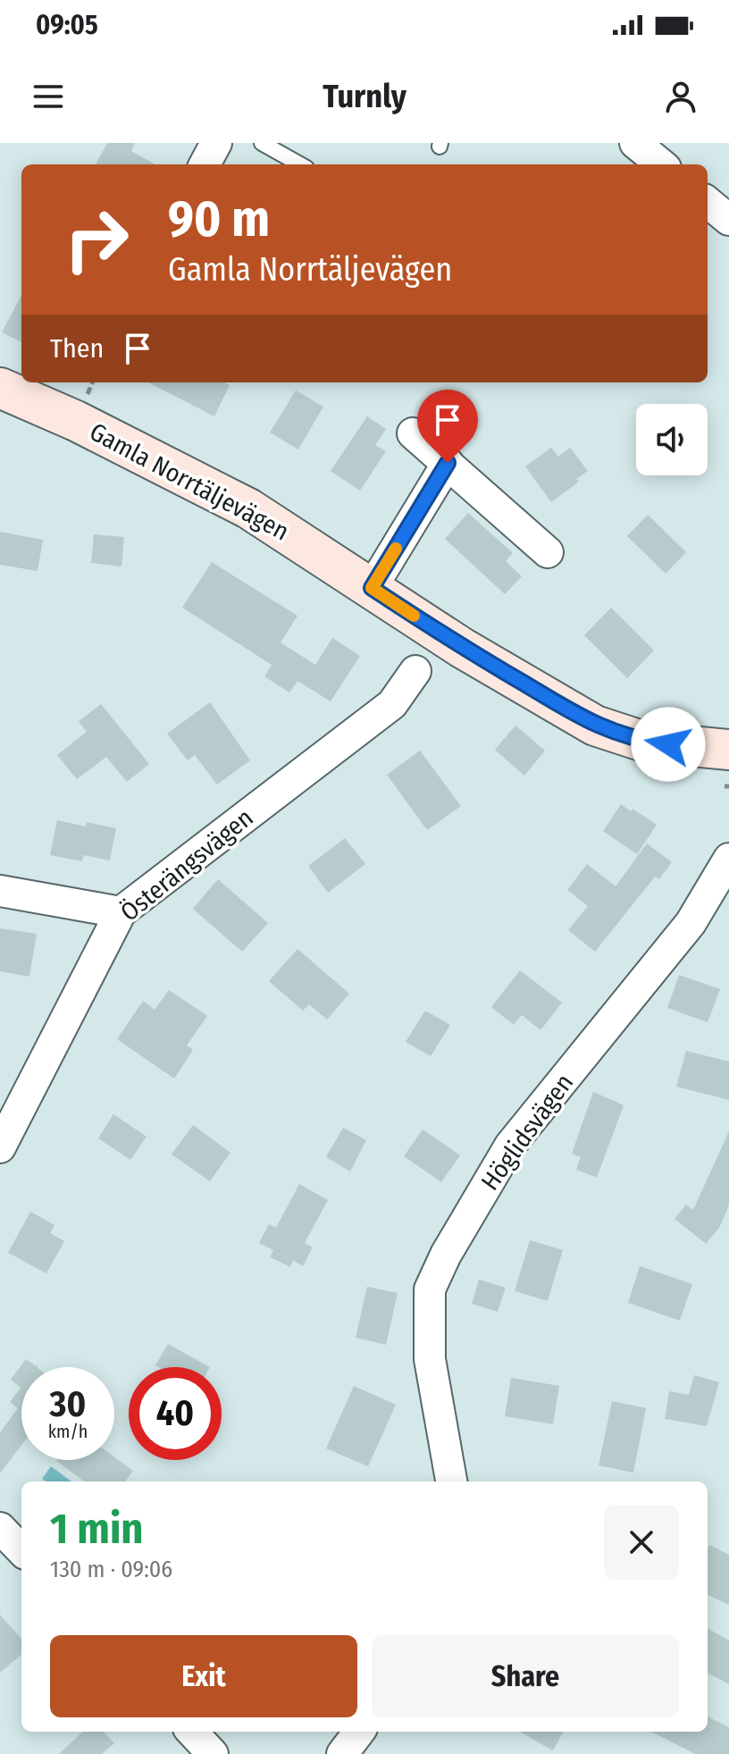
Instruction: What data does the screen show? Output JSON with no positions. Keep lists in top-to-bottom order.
{
  "streets": {
    "street": ["Gamla Norrtäljevägen", "Österängsvägen", "Höglidsvägen"]
  },
  "page": {
    "status": "09:05",
    "header": "Turnly",
    "turn": ["90 m", "Gamla Norrtäljevägen"],
    "then": "Then",
    "speed": "30 km/h",
    "limit": "40",
    "heading": ["1 min", "130 m · 09:06"],
    "buttons": ["Exit", "Share"]
  }
}
